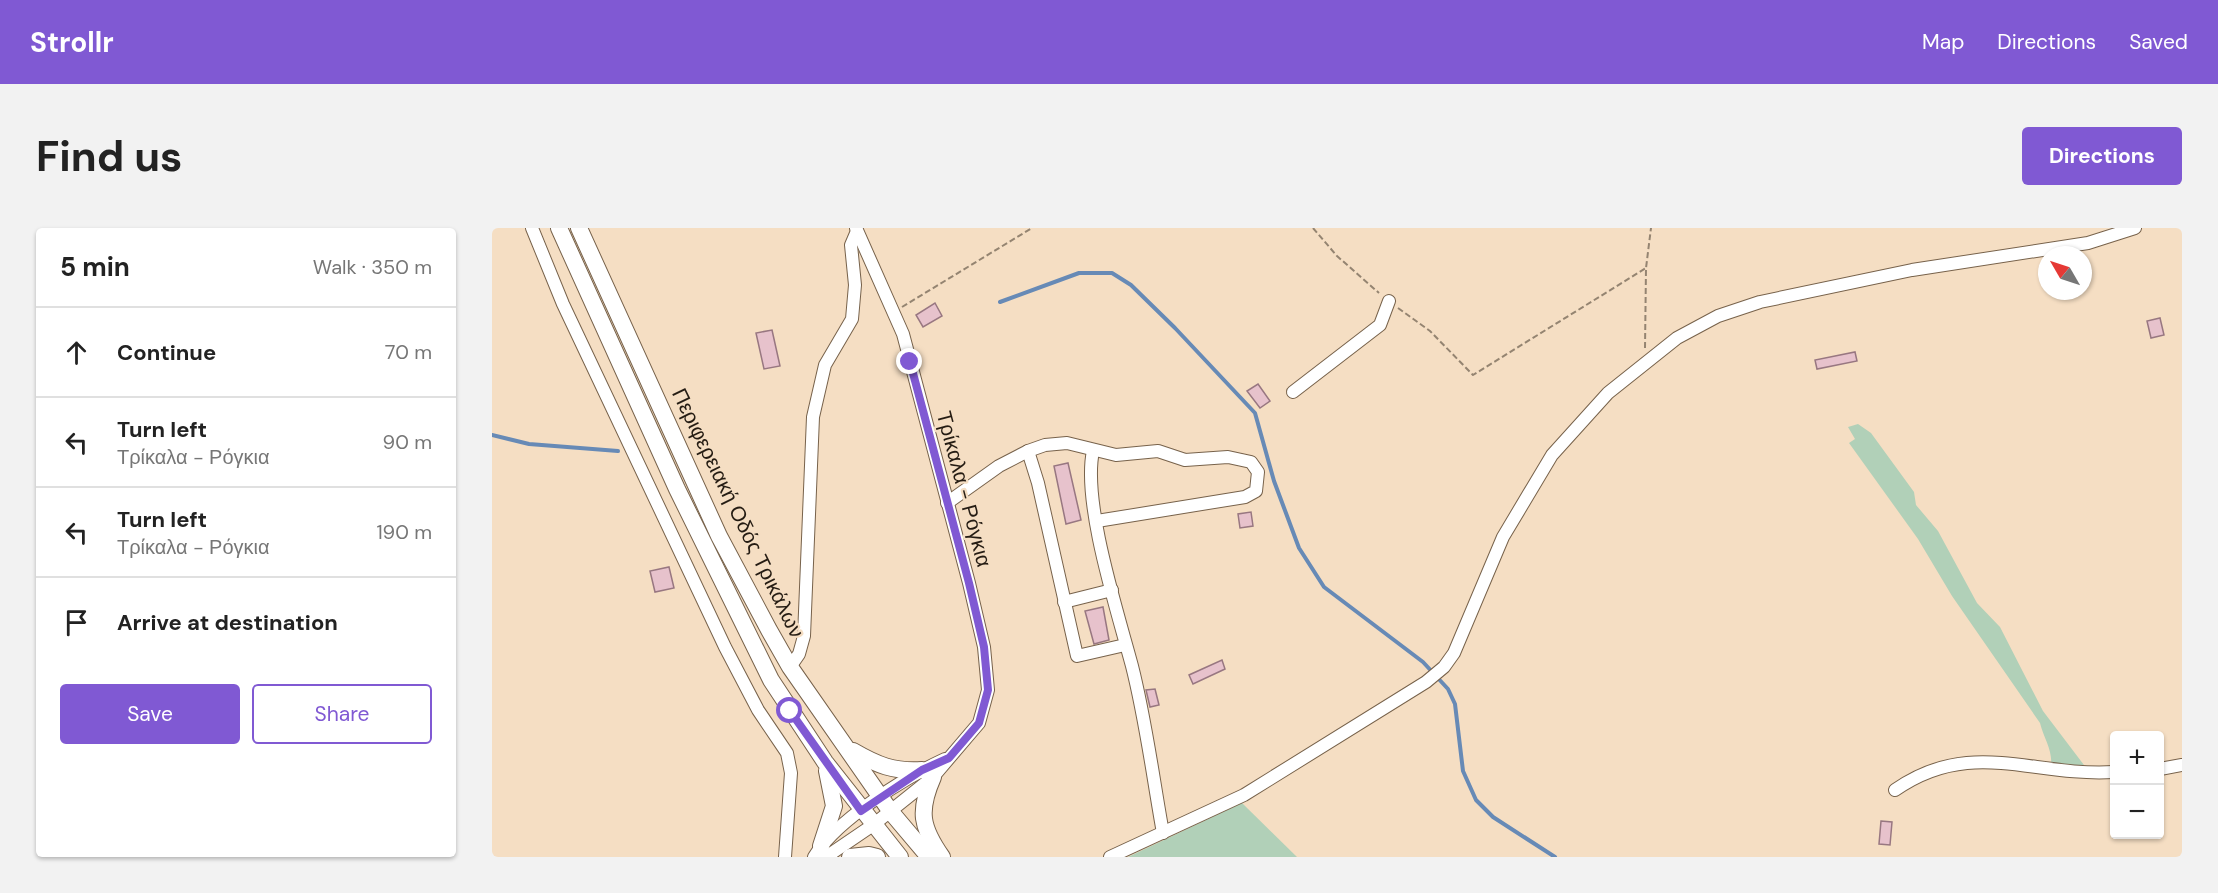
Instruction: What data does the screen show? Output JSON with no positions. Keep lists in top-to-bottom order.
{
  "streets": {
    "main road": ["Περιφερειακή Οδός Τρικάλων"],
    "street": ["Τρίκαλα - Ρόγκια"]
  },
  "crossings": [
    ["Τρίκαλα - Ρόγκια", "Περιφερειακή Οδός Τρικάλων"]
  ],
  "north": "top left",
  "page": {
    "header": "Strollr",
    "nav": ["Map", "Directions", "Saved"],
    "buttons": [
      "Directions",
      ["Save", "Share"]
    ],
    "title": "Find us",
    "heading": ["5 min", "Walk · 350 m"],
    "list": [
      ["Continue", "70 m"],
      ["Turn left", "Τρίκαλα - Ρόγκια", "90 m"],
      ["Turn left", "Τρίκαλα - Ρόγκια", "190 m"],
      "Arrive at destination"
    ],
    "map_buttons": ["+", "−"]
  }
}
